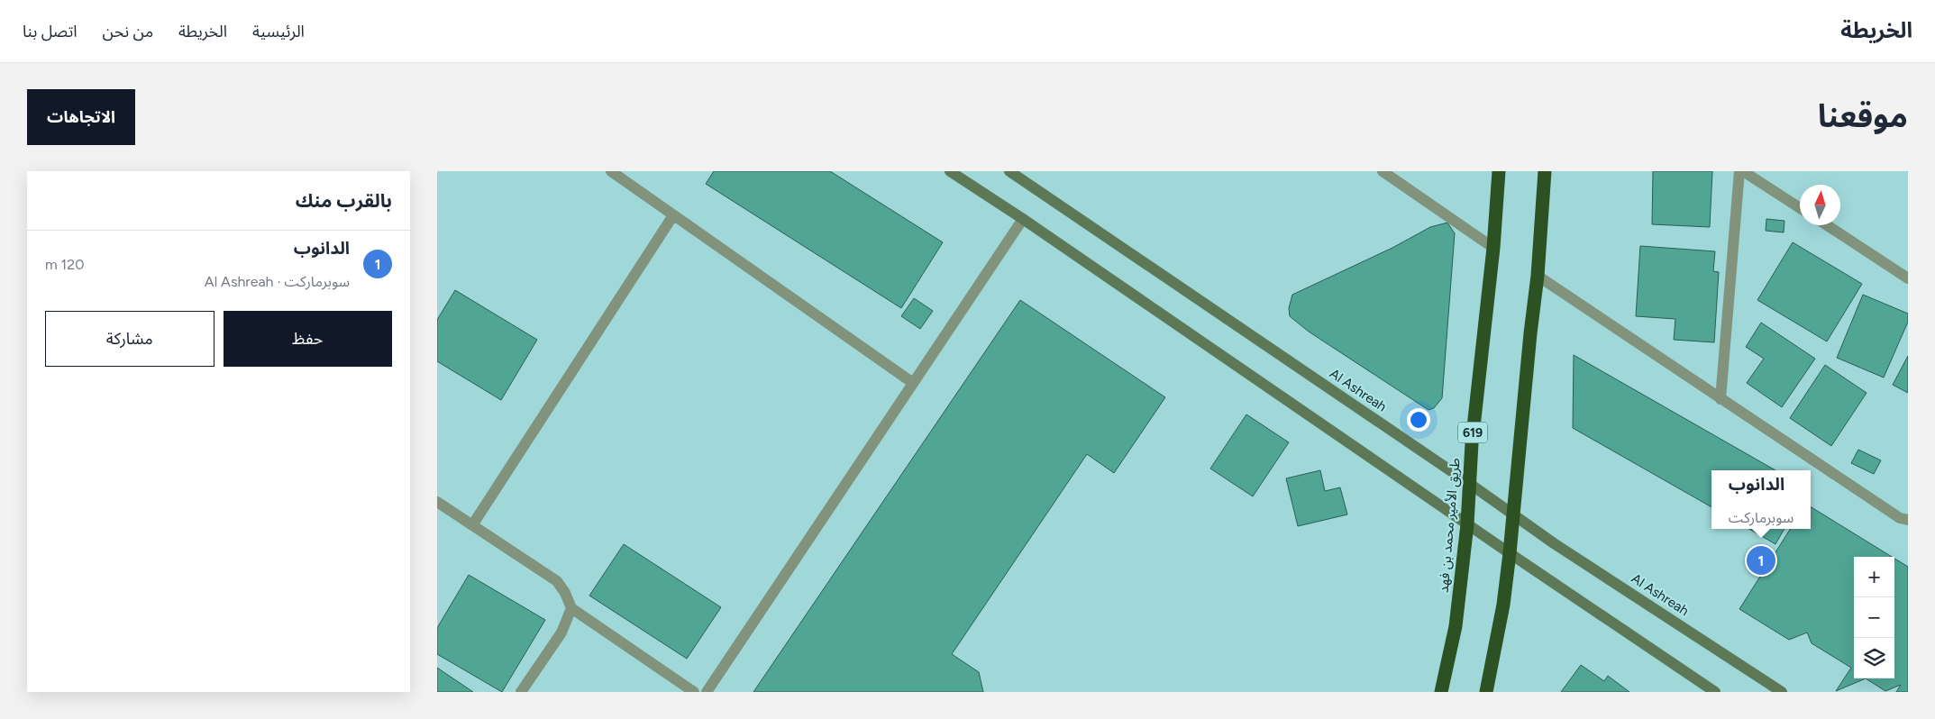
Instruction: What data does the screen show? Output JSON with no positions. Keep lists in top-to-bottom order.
{
  "streets": {
    "highway": ["619", "طريق الأمير محمد بن فهد"],
    "street": ["Al Ashreah"]
  },
  "crossings": [
    ["Al Ashreah", "طريق الأمير محمد بن فهد"]
  ],
  "north": "top",
  "page": {
    "header": "الخريطة",
    "nav": [
      "الرئيسية",
      "الخريطة",
      "من نحن",
      "اتصل بنا"
    ],
    "title": "موقعنا",
    "buttons": [
      "الاتجاهات",
      ["حفظ", "مشاركة"]
    ],
    "heading": "بالقرب منك",
    "list": [
      {
        "mark": "1",
        "name": "الدانوب",
        "note": "سوبرماركت · Al Ashreah",
        "value": "120 m"
      }
    ],
    "popup": ["الدانوب", "سوبرماركت"],
    "pins": "1",
    "map_buttons": ["+", "−"]
  }
}
